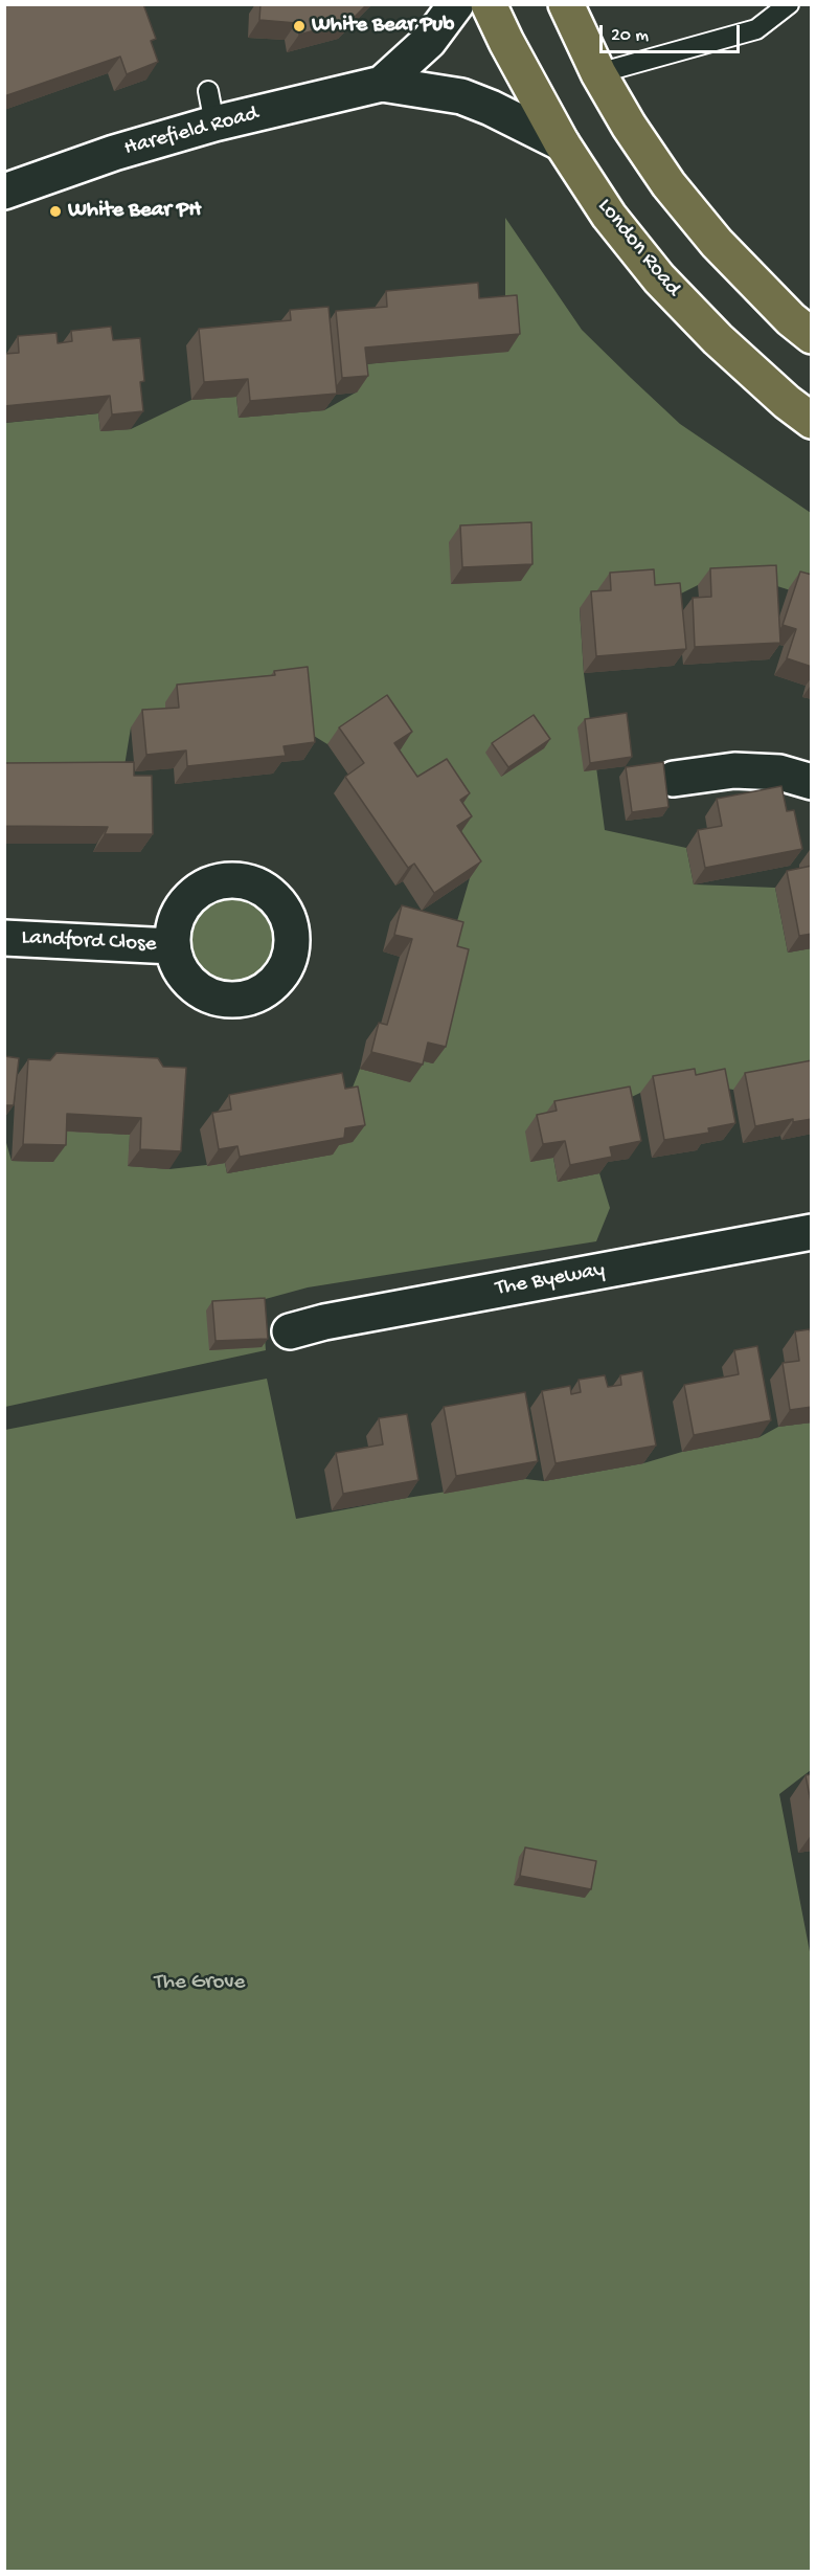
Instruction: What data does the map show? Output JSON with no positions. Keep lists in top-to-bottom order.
{
  "streets": {
    "main road": ["London Road"],
    "street": ["Harefield Road", "Landford Close", "The Byeway"]
  },
  "crossings": [
    ["Harefield Road", "London Road"]
  ],
  "parks": ["The Grove"],
  "places": ["White Bear Pub", "White Bear PH"],
  "scale_bar": "20 m"
}
